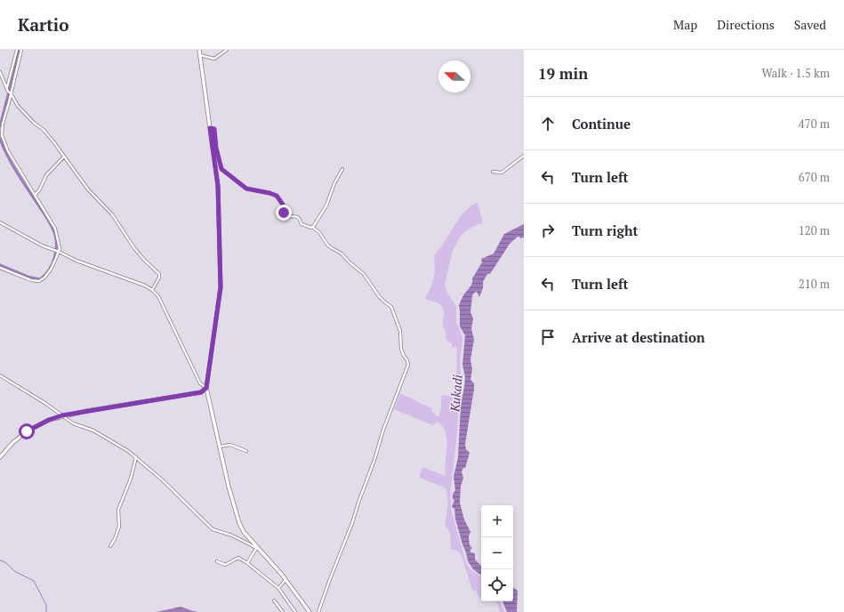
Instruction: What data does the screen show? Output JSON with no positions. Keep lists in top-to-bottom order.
{
  "water": ["Kukadi"],
  "north": "left",
  "page": {
    "header": "Kartio",
    "nav": ["Map", "Directions", "Saved"],
    "heading": ["19 min", "Walk · 1.5 km"],
    "list": [
      ["Continue", "470 m"],
      ["Turn left", "670 m"],
      ["Turn right", "120 m"],
      ["Turn left", "210 m"],
      "Arrive at destination"
    ],
    "map_buttons": ["+", "−"]
  }
}
